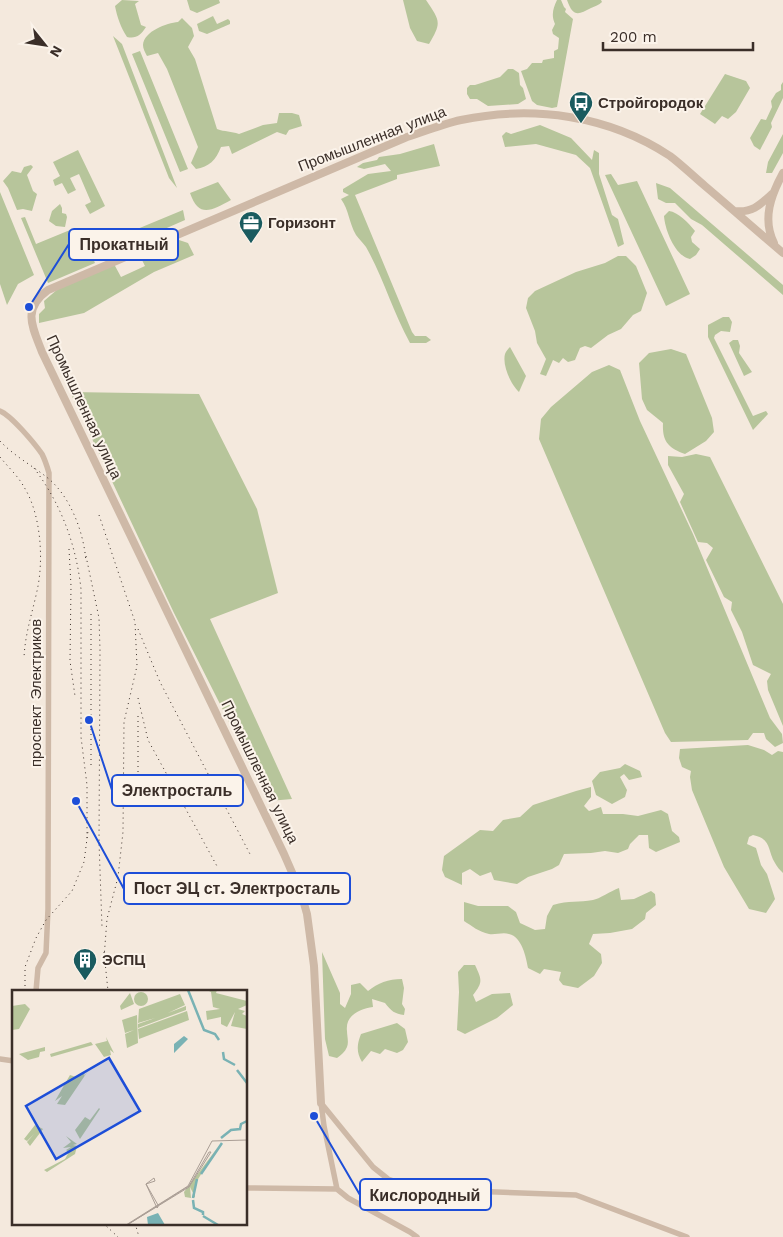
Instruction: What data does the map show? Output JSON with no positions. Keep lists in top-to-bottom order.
{
  "streets": {
    "street": ["Промышленная улица", "проспект Электриков"]
  },
  "places": {
    "bus stop": ["Стройгородок"],
    "office": ["Горизонт"],
    "other": [
      "Прокатный",
      "Электросталь",
      "Пост ЭЦ ст. Электросталь",
      "Кислородный"
    ],
    "building": ["ЭСПЦ"]
  },
  "scale_bar": "200 m",
  "north": "bottom right"
}
